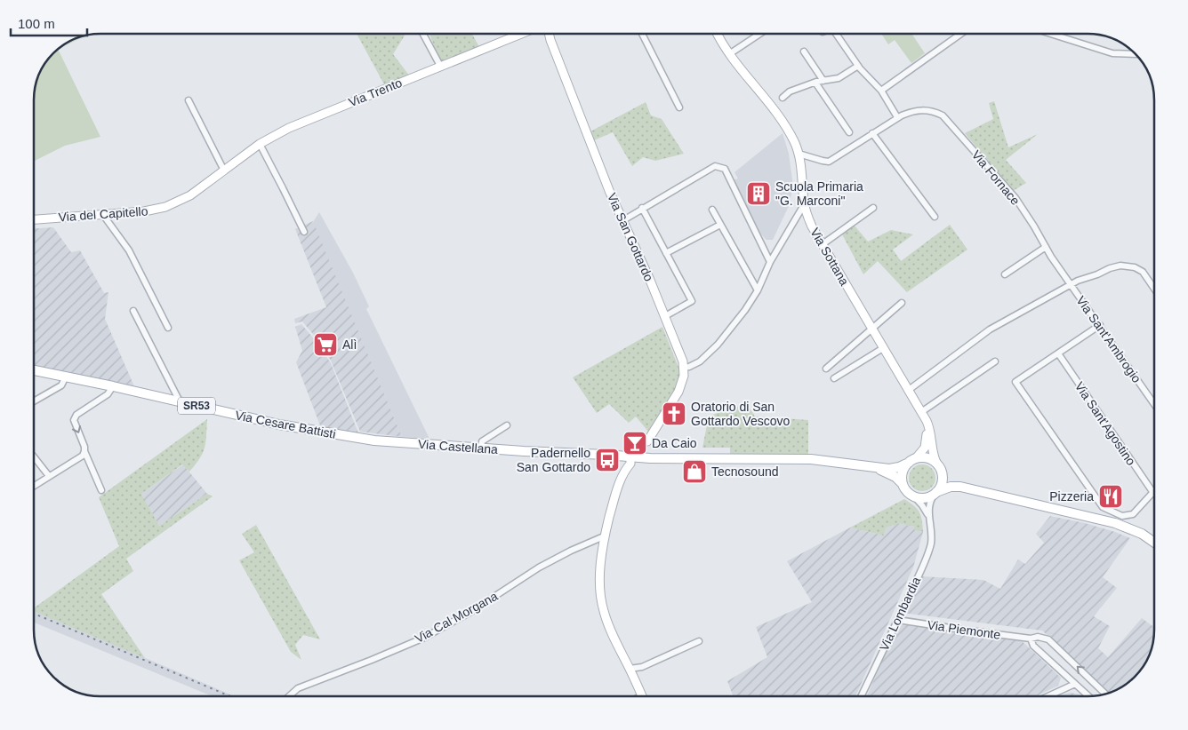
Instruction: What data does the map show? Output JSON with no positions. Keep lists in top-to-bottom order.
{
  "streets": {
    "main road": ["SR53", "Via Cesare Battisti", "Via Castellana"],
    "street": [
      "Via Trento",
      "Via Fornace",
      "Via del Capitello",
      "Via San Gottardo",
      "Via Sottana",
      "Via Sant'Ambrogio",
      "Via Sant'Agostino",
      "Via Lombardia",
      "Via Cal Morgana",
      "Via Piemonte"
    ]
  },
  "crossings": [
    ["Via Trento", "Via del Capitello"],
    ["Via Fornace", "Via Sottana"],
    ["Via Fornace", "Via Sant'Ambrogio"],
    ["Via Sottana", "SR53"],
    ["Via Sottana", "Via Castellana"],
    ["Via Sottana", "Via Lombardia"],
    ["SR53", "Via Castellana"],
    ["SR53", "Via Lombardia"],
    ["Via Cesare Battisti", "Via Castellana"],
    ["Via Castellana", "Via Lombardia"],
    ["Via Lombardia", "Via Piemonte"]
  ],
  "places": {
    "building": ["Scuola Primaria \"G. Marconi\""],
    "supermarket": ["Alì"],
    "church": ["Oratorio di San Gottardo Vescovo"],
    "bar": ["Da Caio"],
    "bus stop": ["Padernello San Gottardo"],
    "shop": ["Tecnosound"],
    "restaurant": ["Pizzeria"]
  },
  "scale_bar": "100 m"
}
